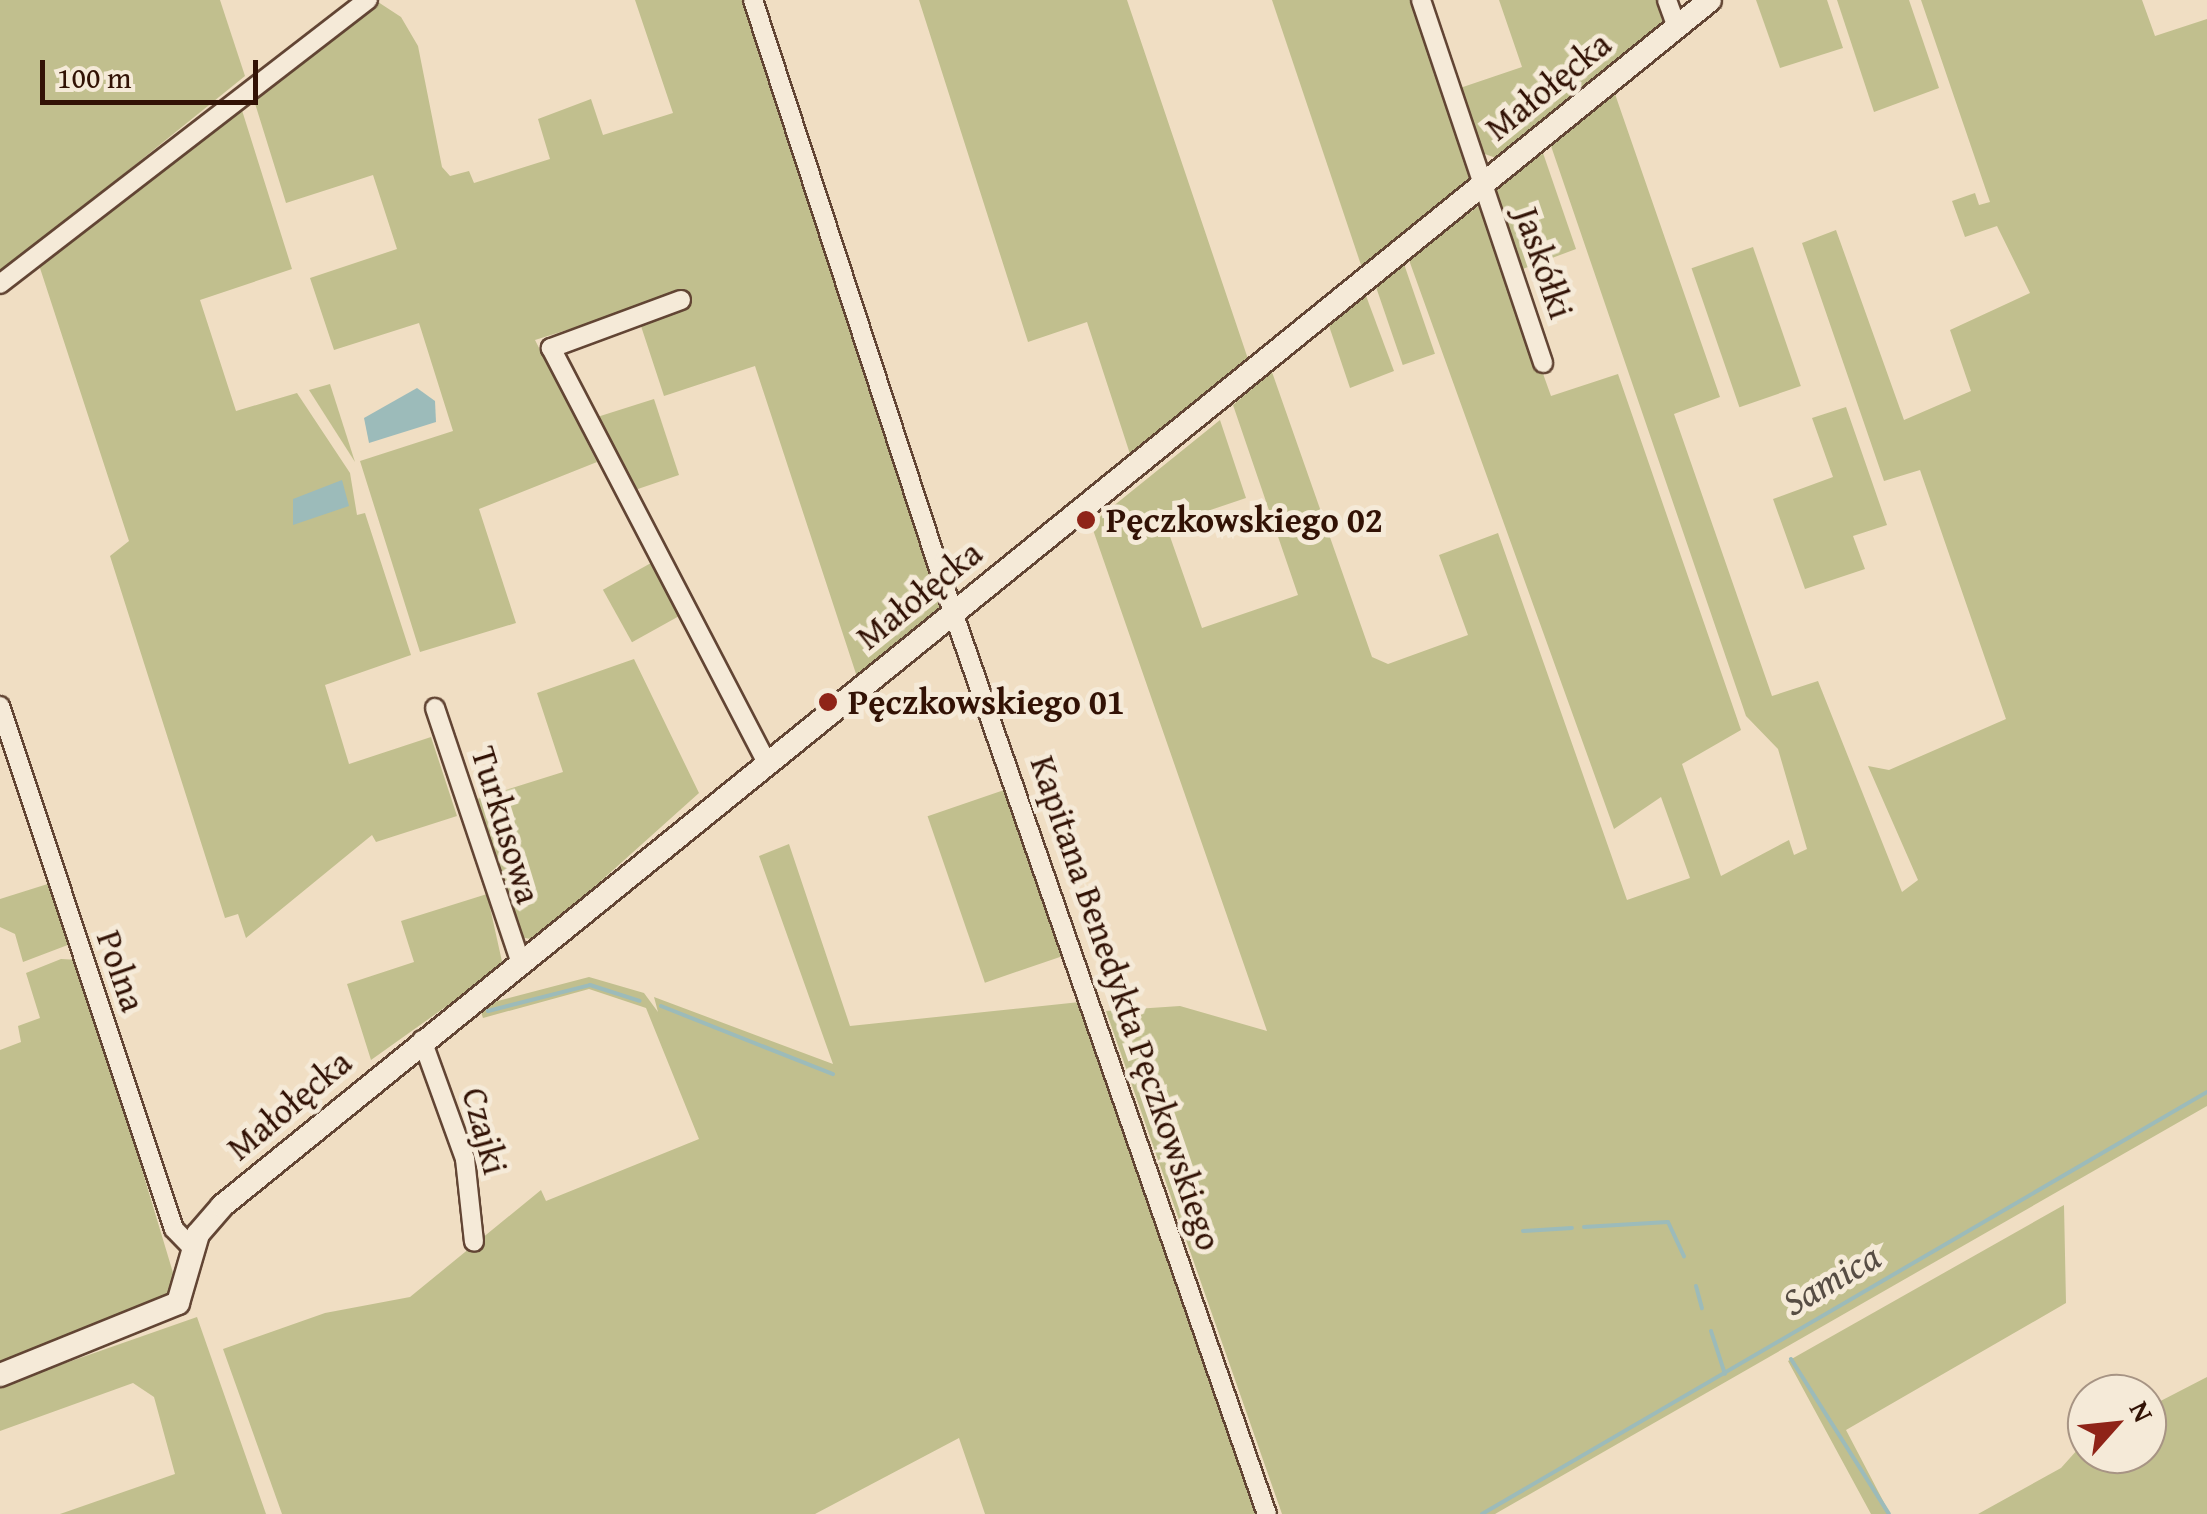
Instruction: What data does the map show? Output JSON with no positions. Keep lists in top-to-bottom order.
{
  "streets": {
    "street": [
      "Małołęcka",
      "Jaskółki",
      "Turkusowa",
      "Polna",
      "Kapitana Benedykta Pęczkowskiego",
      "Czajki"
    ]
  },
  "crossings": [
    ["Małołęcka", "Jaskółki"],
    ["Małołęcka", "Turkusowa"],
    ["Małołęcka", "Polna"],
    ["Małołęcka", "Kapitana Benedykta Pęczkowskiego"],
    ["Małołęcka", "Czajki"]
  ],
  "water": ["Samica"],
  "places": ["Pęczkowskiego 02", "Pęczkowskiego 01"],
  "scale_bar": "100 m",
  "north": "top right"
}
